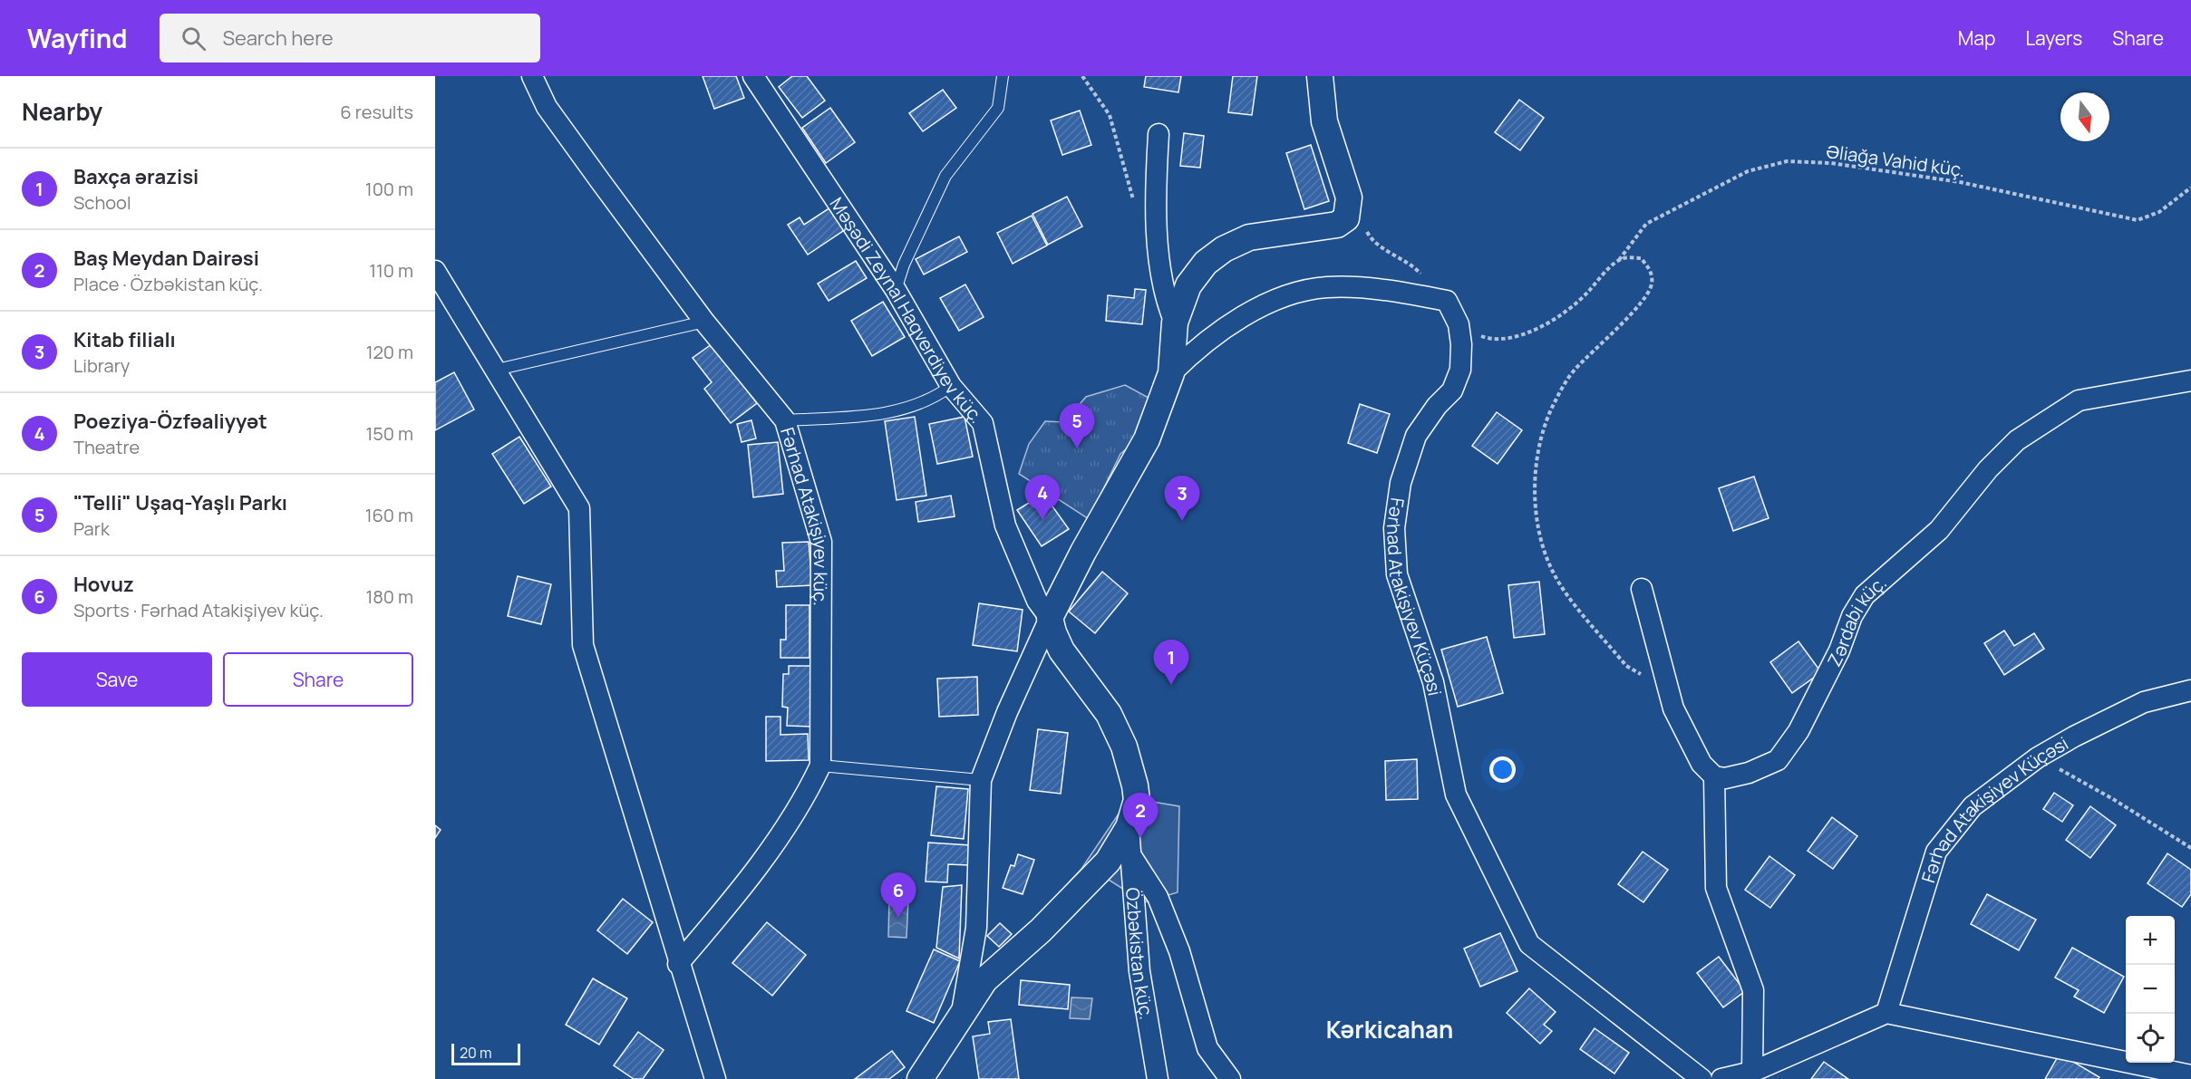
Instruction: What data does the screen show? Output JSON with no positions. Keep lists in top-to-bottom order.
{
  "streets": {
    "street": [
      "Məşədi Zeynal Haqverdiyev küç.",
      "Fərhad Atakişiyev küç.",
      "Fərhad Atakişiyev Küçəsi",
      "Zərdabi küç.",
      "Özbəkistan küç."
    ],
    "path": ["Əliağa Vahid küç."]
  },
  "crossings": [
    ["Əliağa Vahid küç.", "Fərhad Atakişiyev Küçəsi"]
  ],
  "districts": ["Kərkicahan"],
  "scale_bar": "20 m",
  "north": "bottom",
  "page": {
    "header": "Wayfind",
    "search": "Search here",
    "nav": ["Map", "Layers", "Share"],
    "heading": ["Nearby", "6 results"],
    "list": [
      {
        "mark": "1",
        "name": "Baxça ərazisi",
        "note": "School",
        "value": "100 m"
      },
      {
        "mark": "2",
        "name": "Baş Meydan Dairəsi",
        "note": "Place · Özbəkistan küç.",
        "value": "110 m"
      },
      {
        "mark": "3",
        "name": "Kitab filialı",
        "note": "Library",
        "value": "120 m"
      },
      {
        "mark": "4",
        "name": "Poeziya-Özfəaliyyət",
        "note": "Theatre",
        "value": "150 m"
      },
      {
        "mark": "5",
        "name": "\"Telli\" Uşaq-Yaşlı Parkı",
        "note": "Park",
        "value": "160 m"
      },
      {
        "mark": "6",
        "name": "Hovuz",
        "note": "Sports · Fərhad Atakişiyev küç.",
        "value": "180 m"
      }
    ],
    "pins": [
      "5",
      "4",
      "3",
      "1",
      "2",
      "6"
    ],
    "buttons": ["Save", "Share"],
    "map_buttons": ["+", "−"],
    "scale": "20 m"
  }
}
